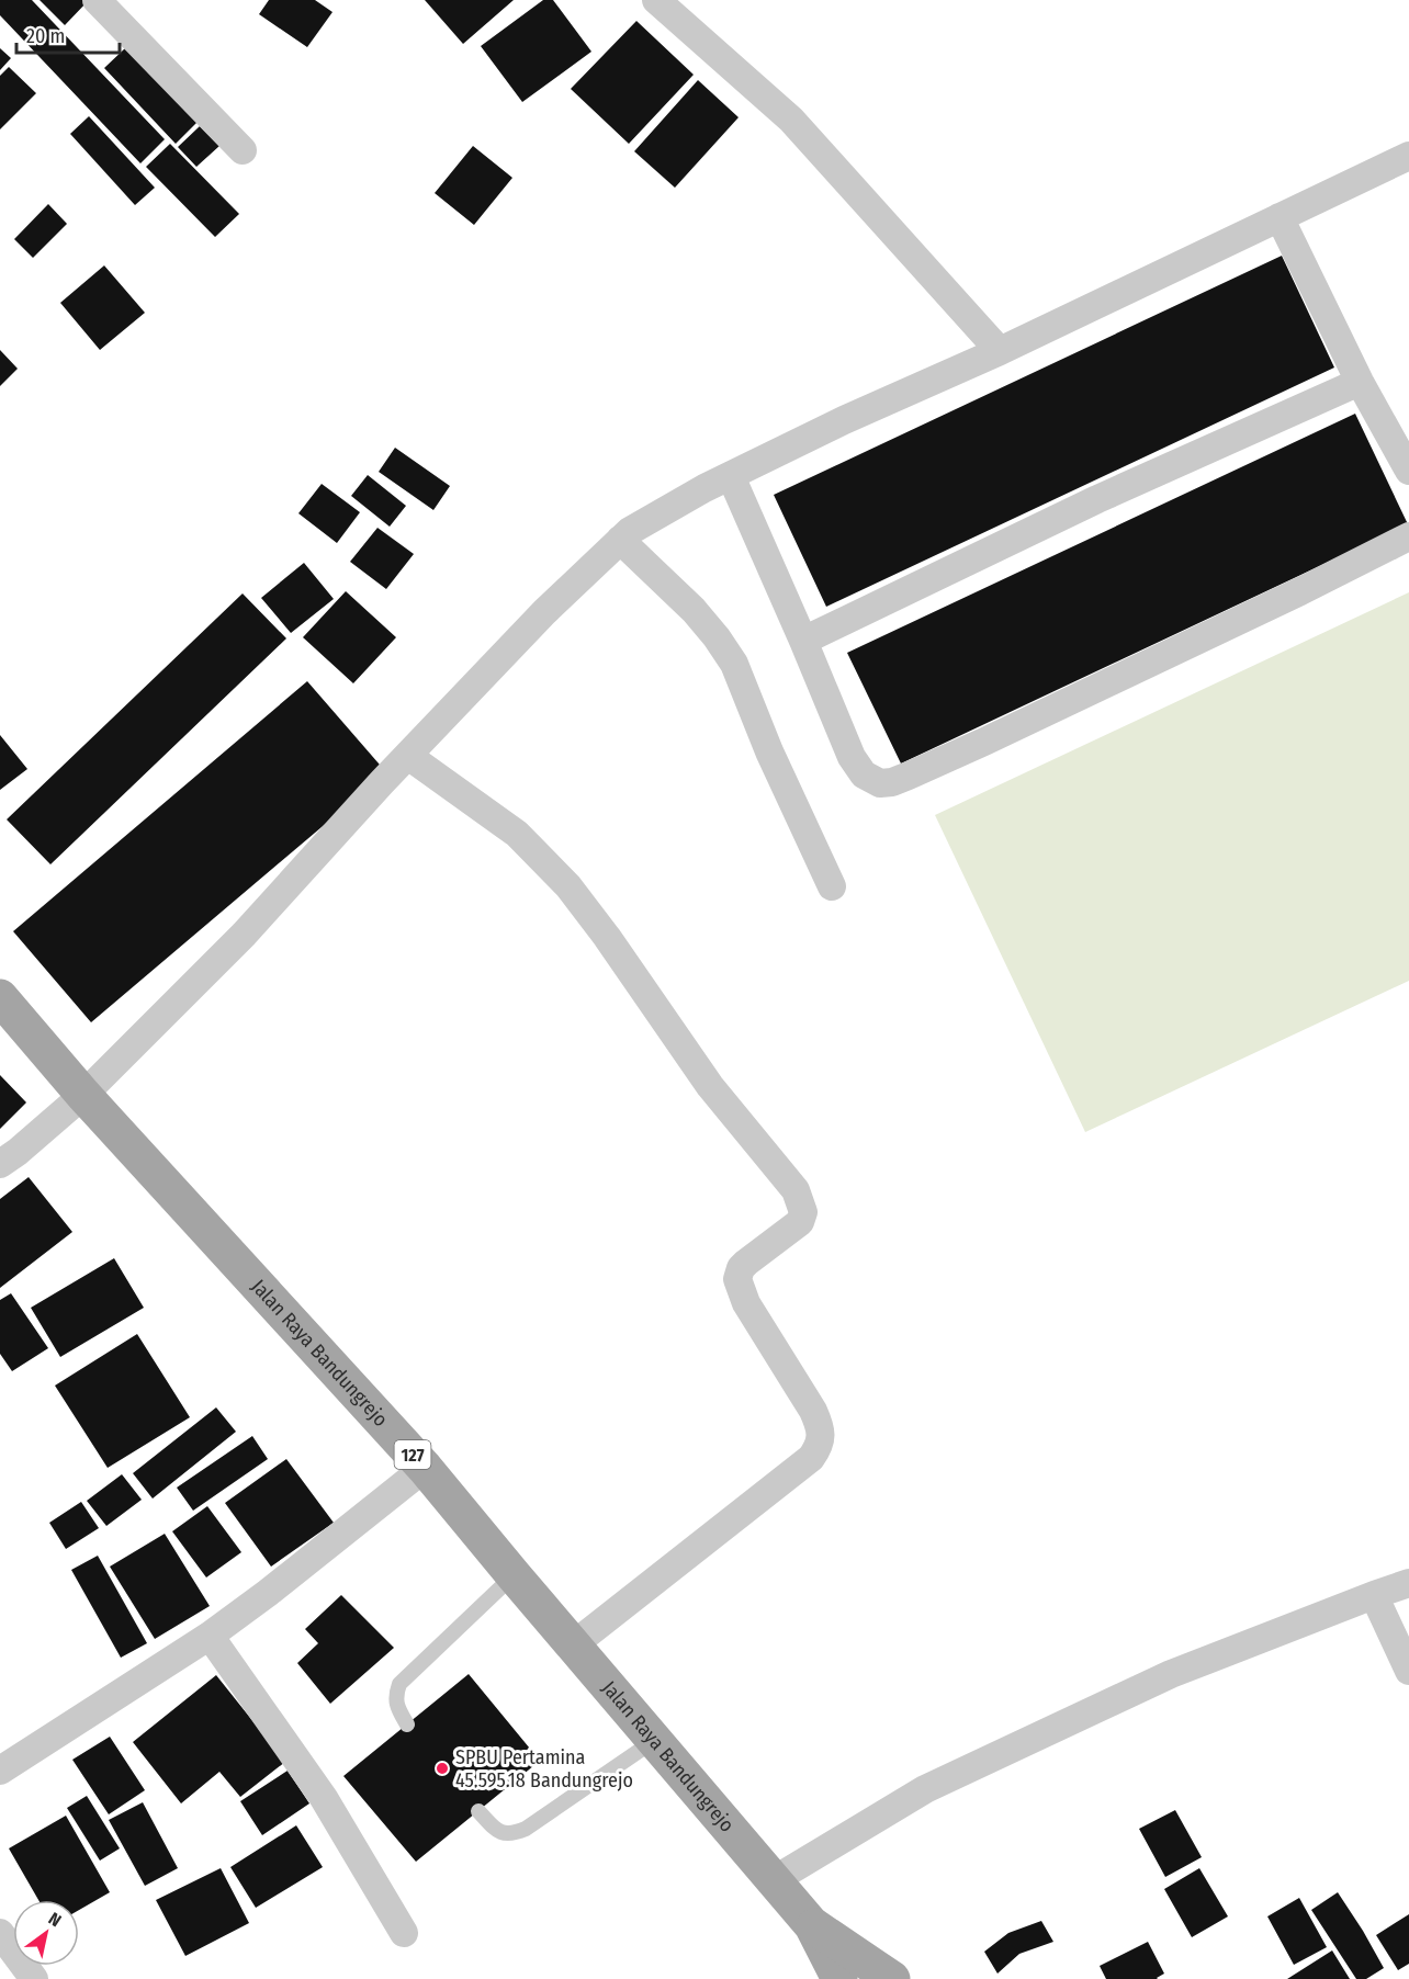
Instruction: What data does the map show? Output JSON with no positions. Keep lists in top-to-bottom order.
{
  "streets": {
    "main road": ["Jalan Raya Bandungrejo", "127"]
  },
  "places": ["SPBU Pertamina 45.595.18 Bandungrejo"],
  "scale_bar": "20 m",
  "north": "top right"
}
